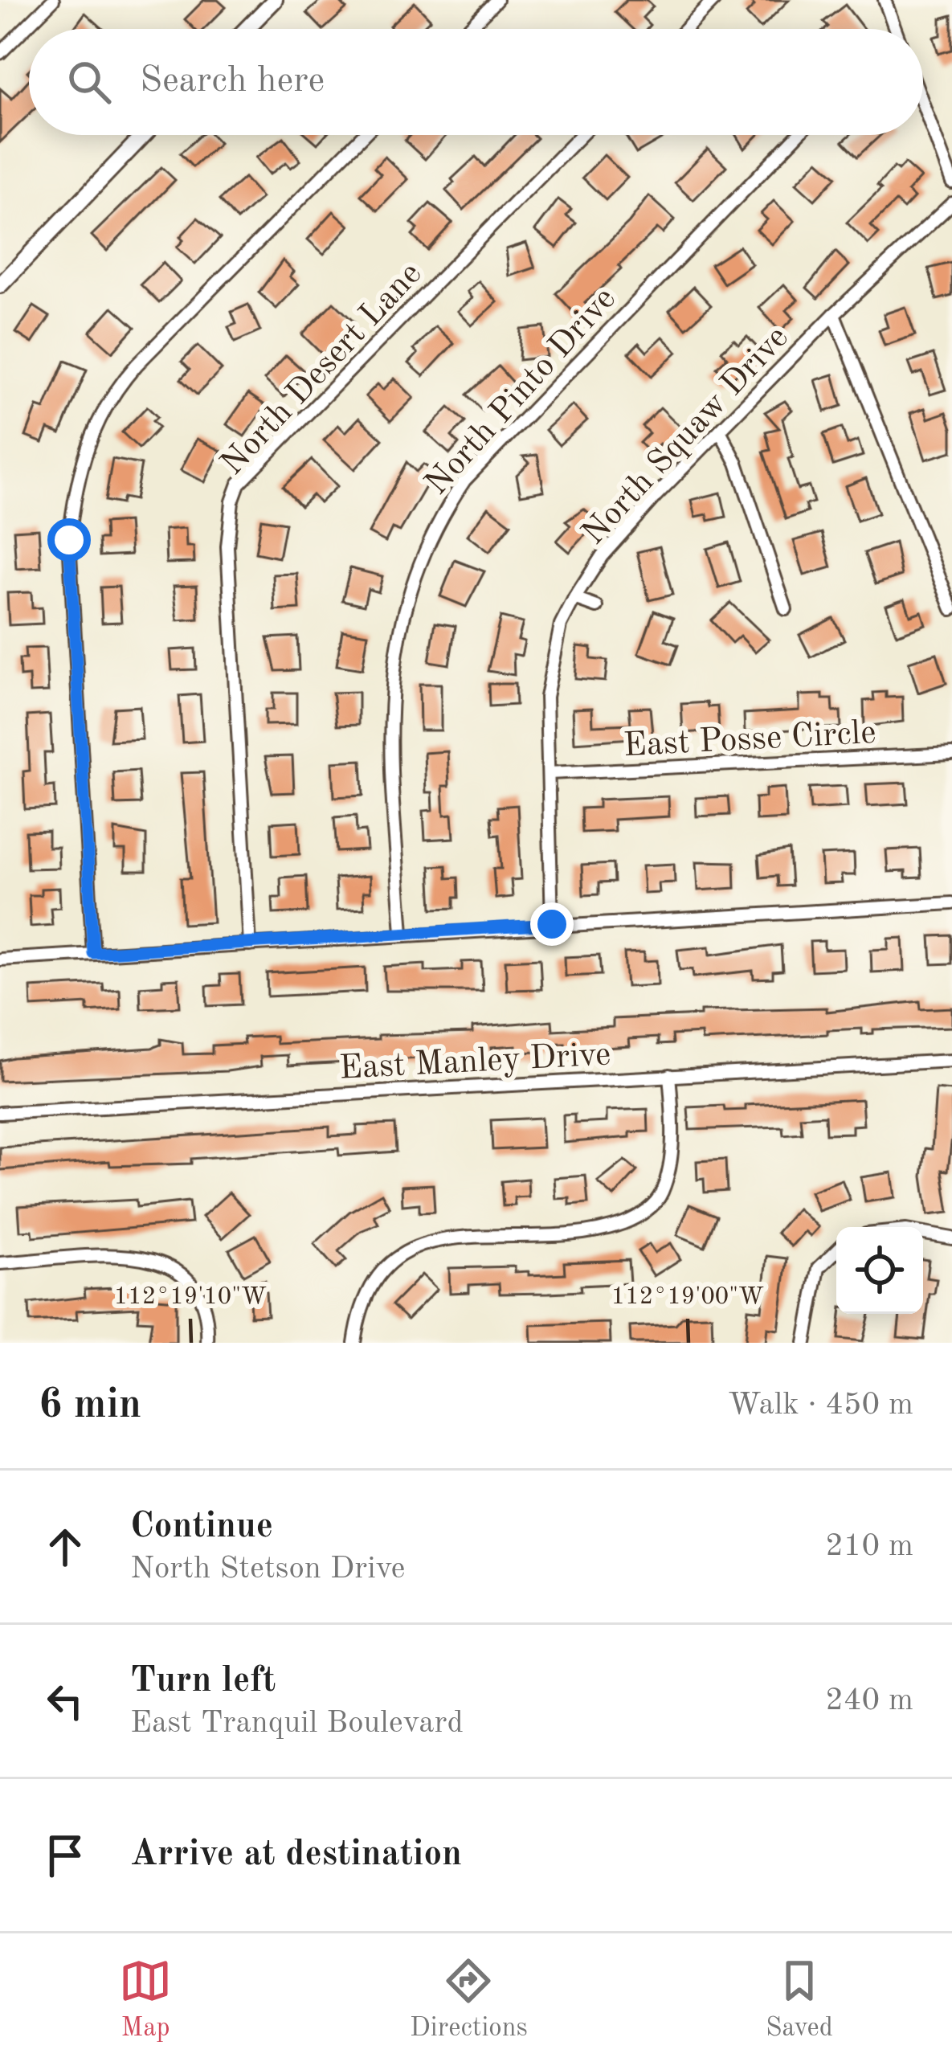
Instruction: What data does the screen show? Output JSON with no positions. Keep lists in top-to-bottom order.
{
  "streets": {
    "street": [
      "North Desert Lane",
      "North Pinto Drive",
      "North Squaw Drive",
      "East Posse Circle",
      "East Manley Drive"
    ]
  },
  "crossings": [
    ["North Squaw Drive", "East Posse Circle"]
  ],
  "page": {
    "search": "Search here",
    "heading": ["6 min", "Walk · 450 m"],
    "list": [
      ["Continue", "North Stetson Drive", "210 m"],
      ["Turn left", "East Tranquil Boulevard", "240 m"],
      "Arrive at destination"
    ],
    "nav": ["Map", "Directions", "Saved"]
  },
  "coordinates": ["112°19'10\"W", "112°19'00\"W"]
}
